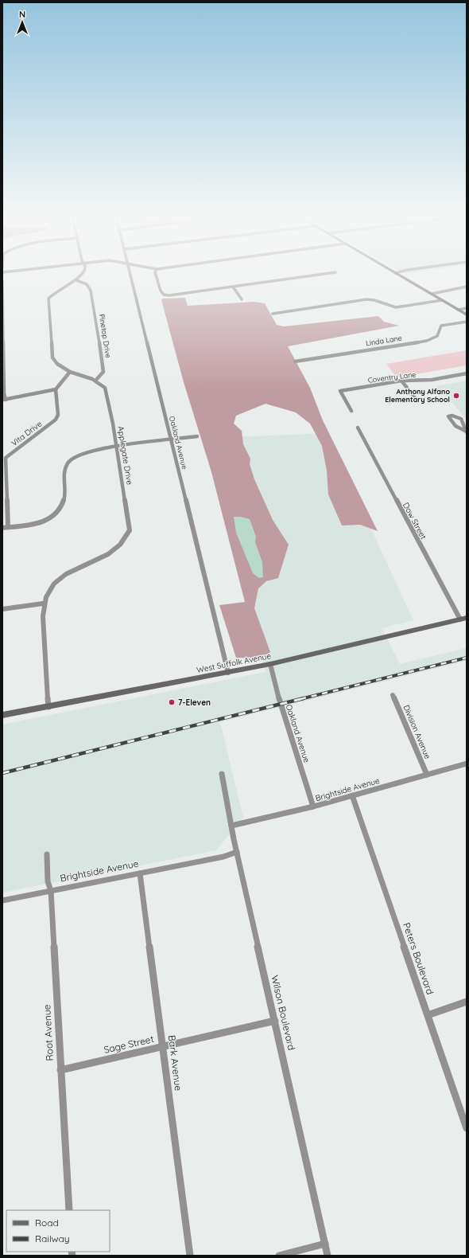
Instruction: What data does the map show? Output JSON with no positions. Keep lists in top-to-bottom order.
{
  "streets": {
    "main road": ["West Suffolk Avenue"],
    "street": [
      "Pinetop Drive",
      "Linda Lane",
      "Coventry Lane",
      "Vita Drive",
      "Oakland Avenue",
      "Applegate Drive",
      "Dow Street",
      "Division Avenue",
      "Brightside Avenue",
      "Peters Boulevard",
      "Wilson Boulevard",
      "Root Avenue",
      "Sage Street",
      "Bark Avenue"
    ]
  },
  "crossings": [
    ["Pinetop Drive", "Applegate Drive"],
    ["Oakland Avenue", "West Suffolk Avenue"],
    ["Oakland Avenue", "Brightside Avenue"],
    ["Applegate Drive", "West Suffolk Avenue"],
    ["Dow Street", "West Suffolk Avenue"],
    ["Division Avenue", "Brightside Avenue"],
    ["Brightside Avenue", "Peters Boulevard"],
    ["Brightside Avenue", "Wilson Boulevard"],
    ["Brightside Avenue", "Root Avenue"],
    ["Brightside Avenue", "Bark Avenue"],
    ["Wilson Boulevard", "Sage Street"],
    ["Root Avenue", "Sage Street"],
    ["Sage Street", "Bark Avenue"]
  ],
  "places": ["Anthony Alfano Elementary School", "7-Eleven"],
  "legend": ["Road", "Railway"],
  "north": "top"
}
